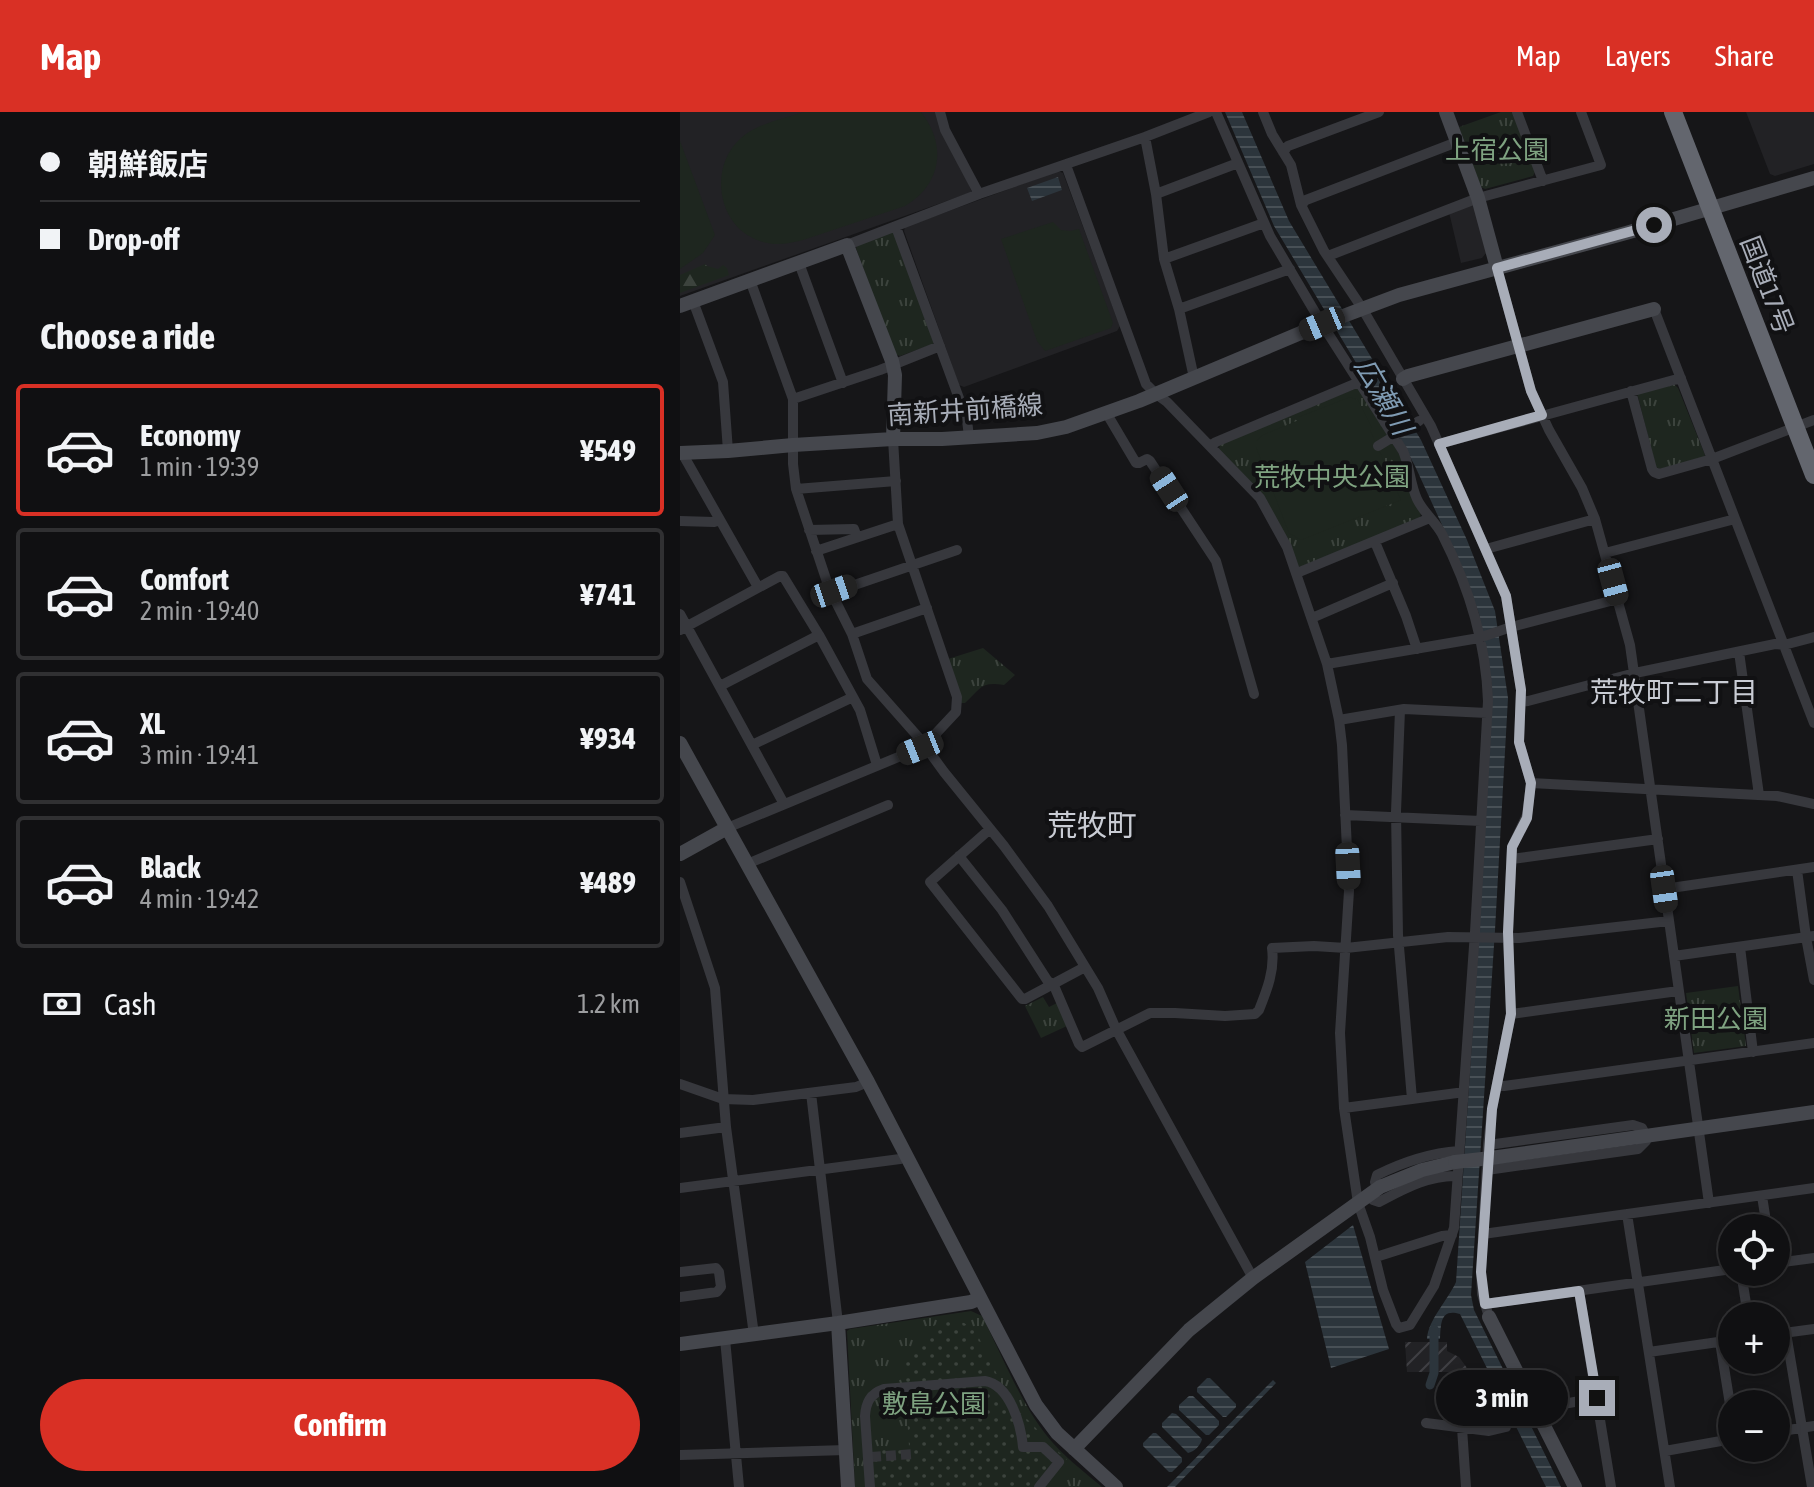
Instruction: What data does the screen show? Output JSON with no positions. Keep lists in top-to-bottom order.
{
  "streets": {
    "highway": ["国道17号"],
    "street": ["南新井前橋線"]
  },
  "districts": ["荒牧町二丁目", "荒牧町"],
  "water": ["広瀬川"],
  "parks": [
    "上宿公園",
    "荒牧中央公園",
    "新田公園",
    "敷島公園"
  ],
  "page": {
    "header": "Map",
    "nav": ["Map", "Layers", "Share"],
    "banner": ["朝鮮飯店", "Drop-off"],
    "heading": "Choose a ride",
    "list": [
      {
        "name": "Economy",
        "note": "1 min · 19:39",
        "value": "¥549"
      },
      {
        "name": "Comfort",
        "note": "2 min · 19:40",
        "value": "¥741"
      },
      {
        "name": "XL",
        "note": "3 min · 19:41",
        "value": "¥934"
      },
      {
        "name": "Black",
        "note": "4 min · 19:42",
        "value": "¥489"
      }
    ],
    "pay": ["Cash", "1.2 km"],
    "map_buttons": ["+", "−"],
    "buttons": "Confirm",
    "bubble": "3 min"
  }
}
